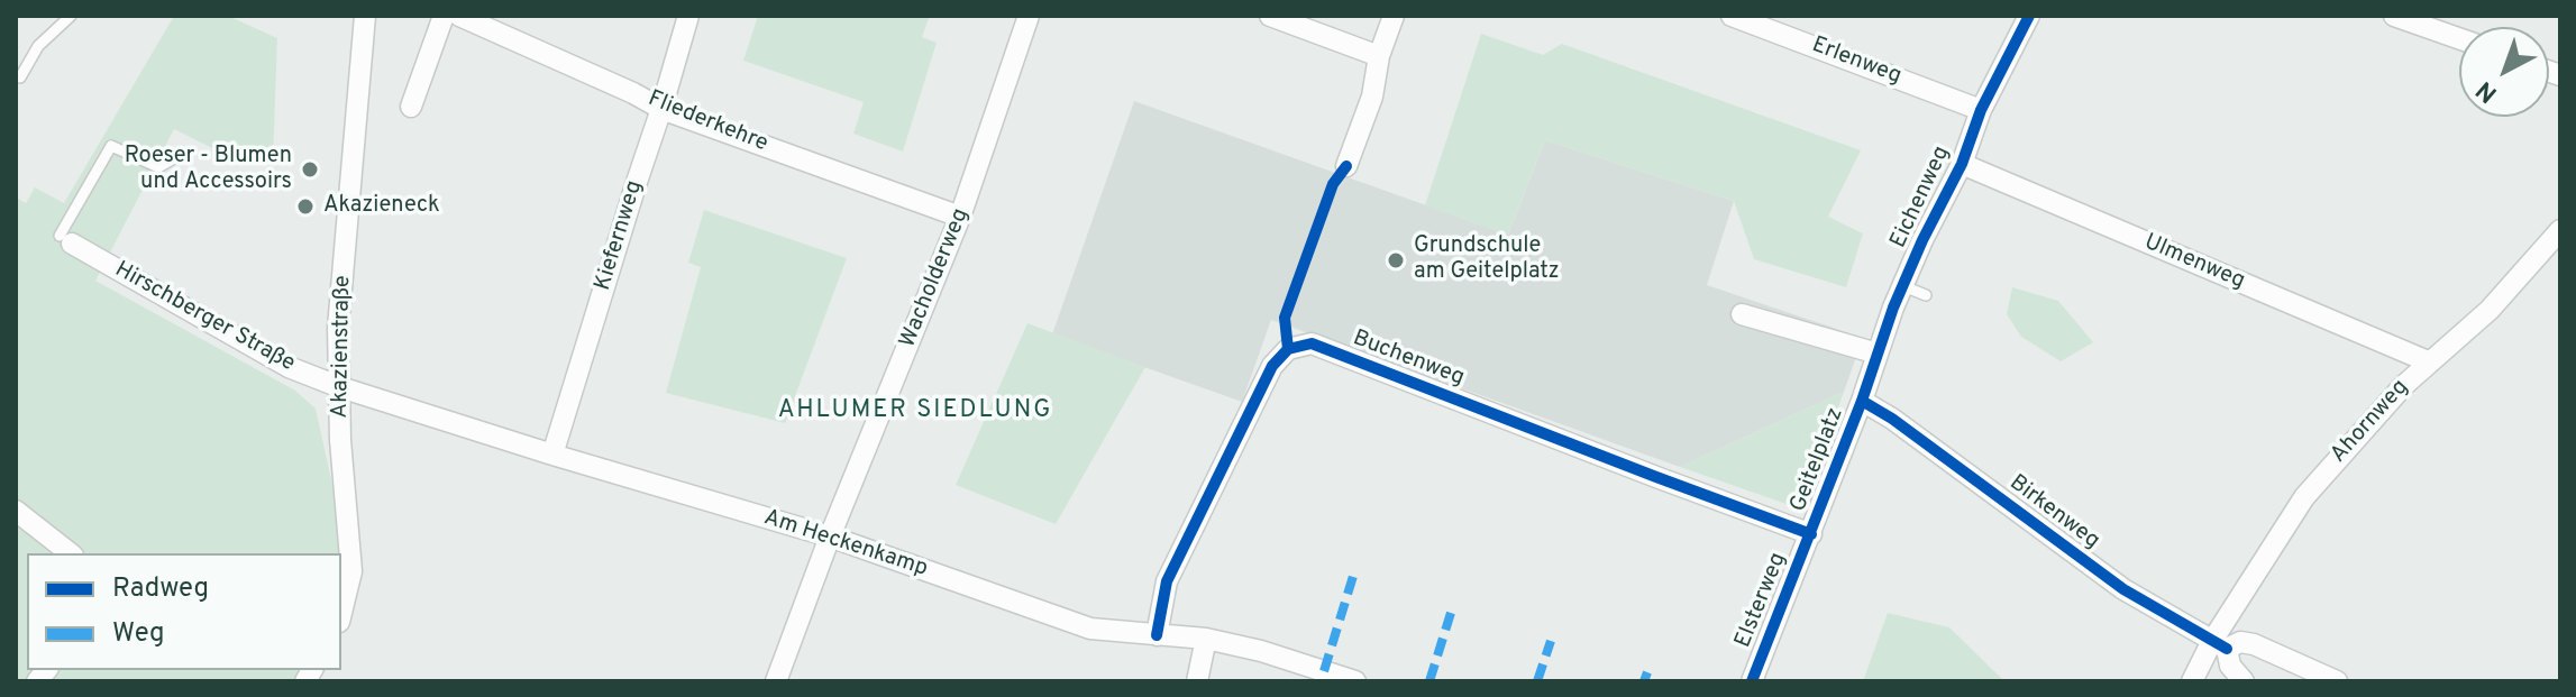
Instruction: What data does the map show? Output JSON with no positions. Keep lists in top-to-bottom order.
{
  "streets": {
    "street": [
      "Erlenweg",
      "Fliederkehre",
      "Eichenweg",
      "Kiefernweg",
      "Ulmenweg",
      "Wacholderweg",
      "Hirschberger Straße",
      "Akazienstraße",
      "Buchenweg",
      "Ahornweg",
      "Geitelplatz",
      "Birkenweg",
      "Am Heckenkamp",
      "Elsterweg"
    ]
  },
  "crossings": [
    ["Erlenweg", "Eichenweg"],
    ["Fliederkehre", "Kiefernweg"],
    ["Fliederkehre", "Wacholderweg"],
    ["Eichenweg", "Ulmenweg"],
    ["Eichenweg", "Geitelplatz"],
    ["Eichenweg", "Birkenweg"],
    ["Kiefernweg", "Am Heckenkamp"],
    ["Ulmenweg", "Ahornweg"],
    ["Wacholderweg", "Am Heckenkamp"],
    ["Hirschberger Straße", "Akazienstraße"],
    ["Hirschberger Straße", "Am Heckenkamp"],
    ["Akazienstraße", "Am Heckenkamp"],
    ["Buchenweg", "Geitelplatz"],
    ["Buchenweg", "Am Heckenkamp"],
    ["Buchenweg", "Elsterweg"],
    ["Ahornweg", "Birkenweg"],
    ["Geitelplatz", "Birkenweg"],
    ["Geitelplatz", "Elsterweg"]
  ],
  "districts": ["AHLUMER SIEDLUNG"],
  "places": ["Roeser - Blumen und Accessoirs", "Akazieneck", "Grundschule am Geitelplatz"],
  "legend": ["Radweg", "Weg"],
  "north": "bottom left"
}
